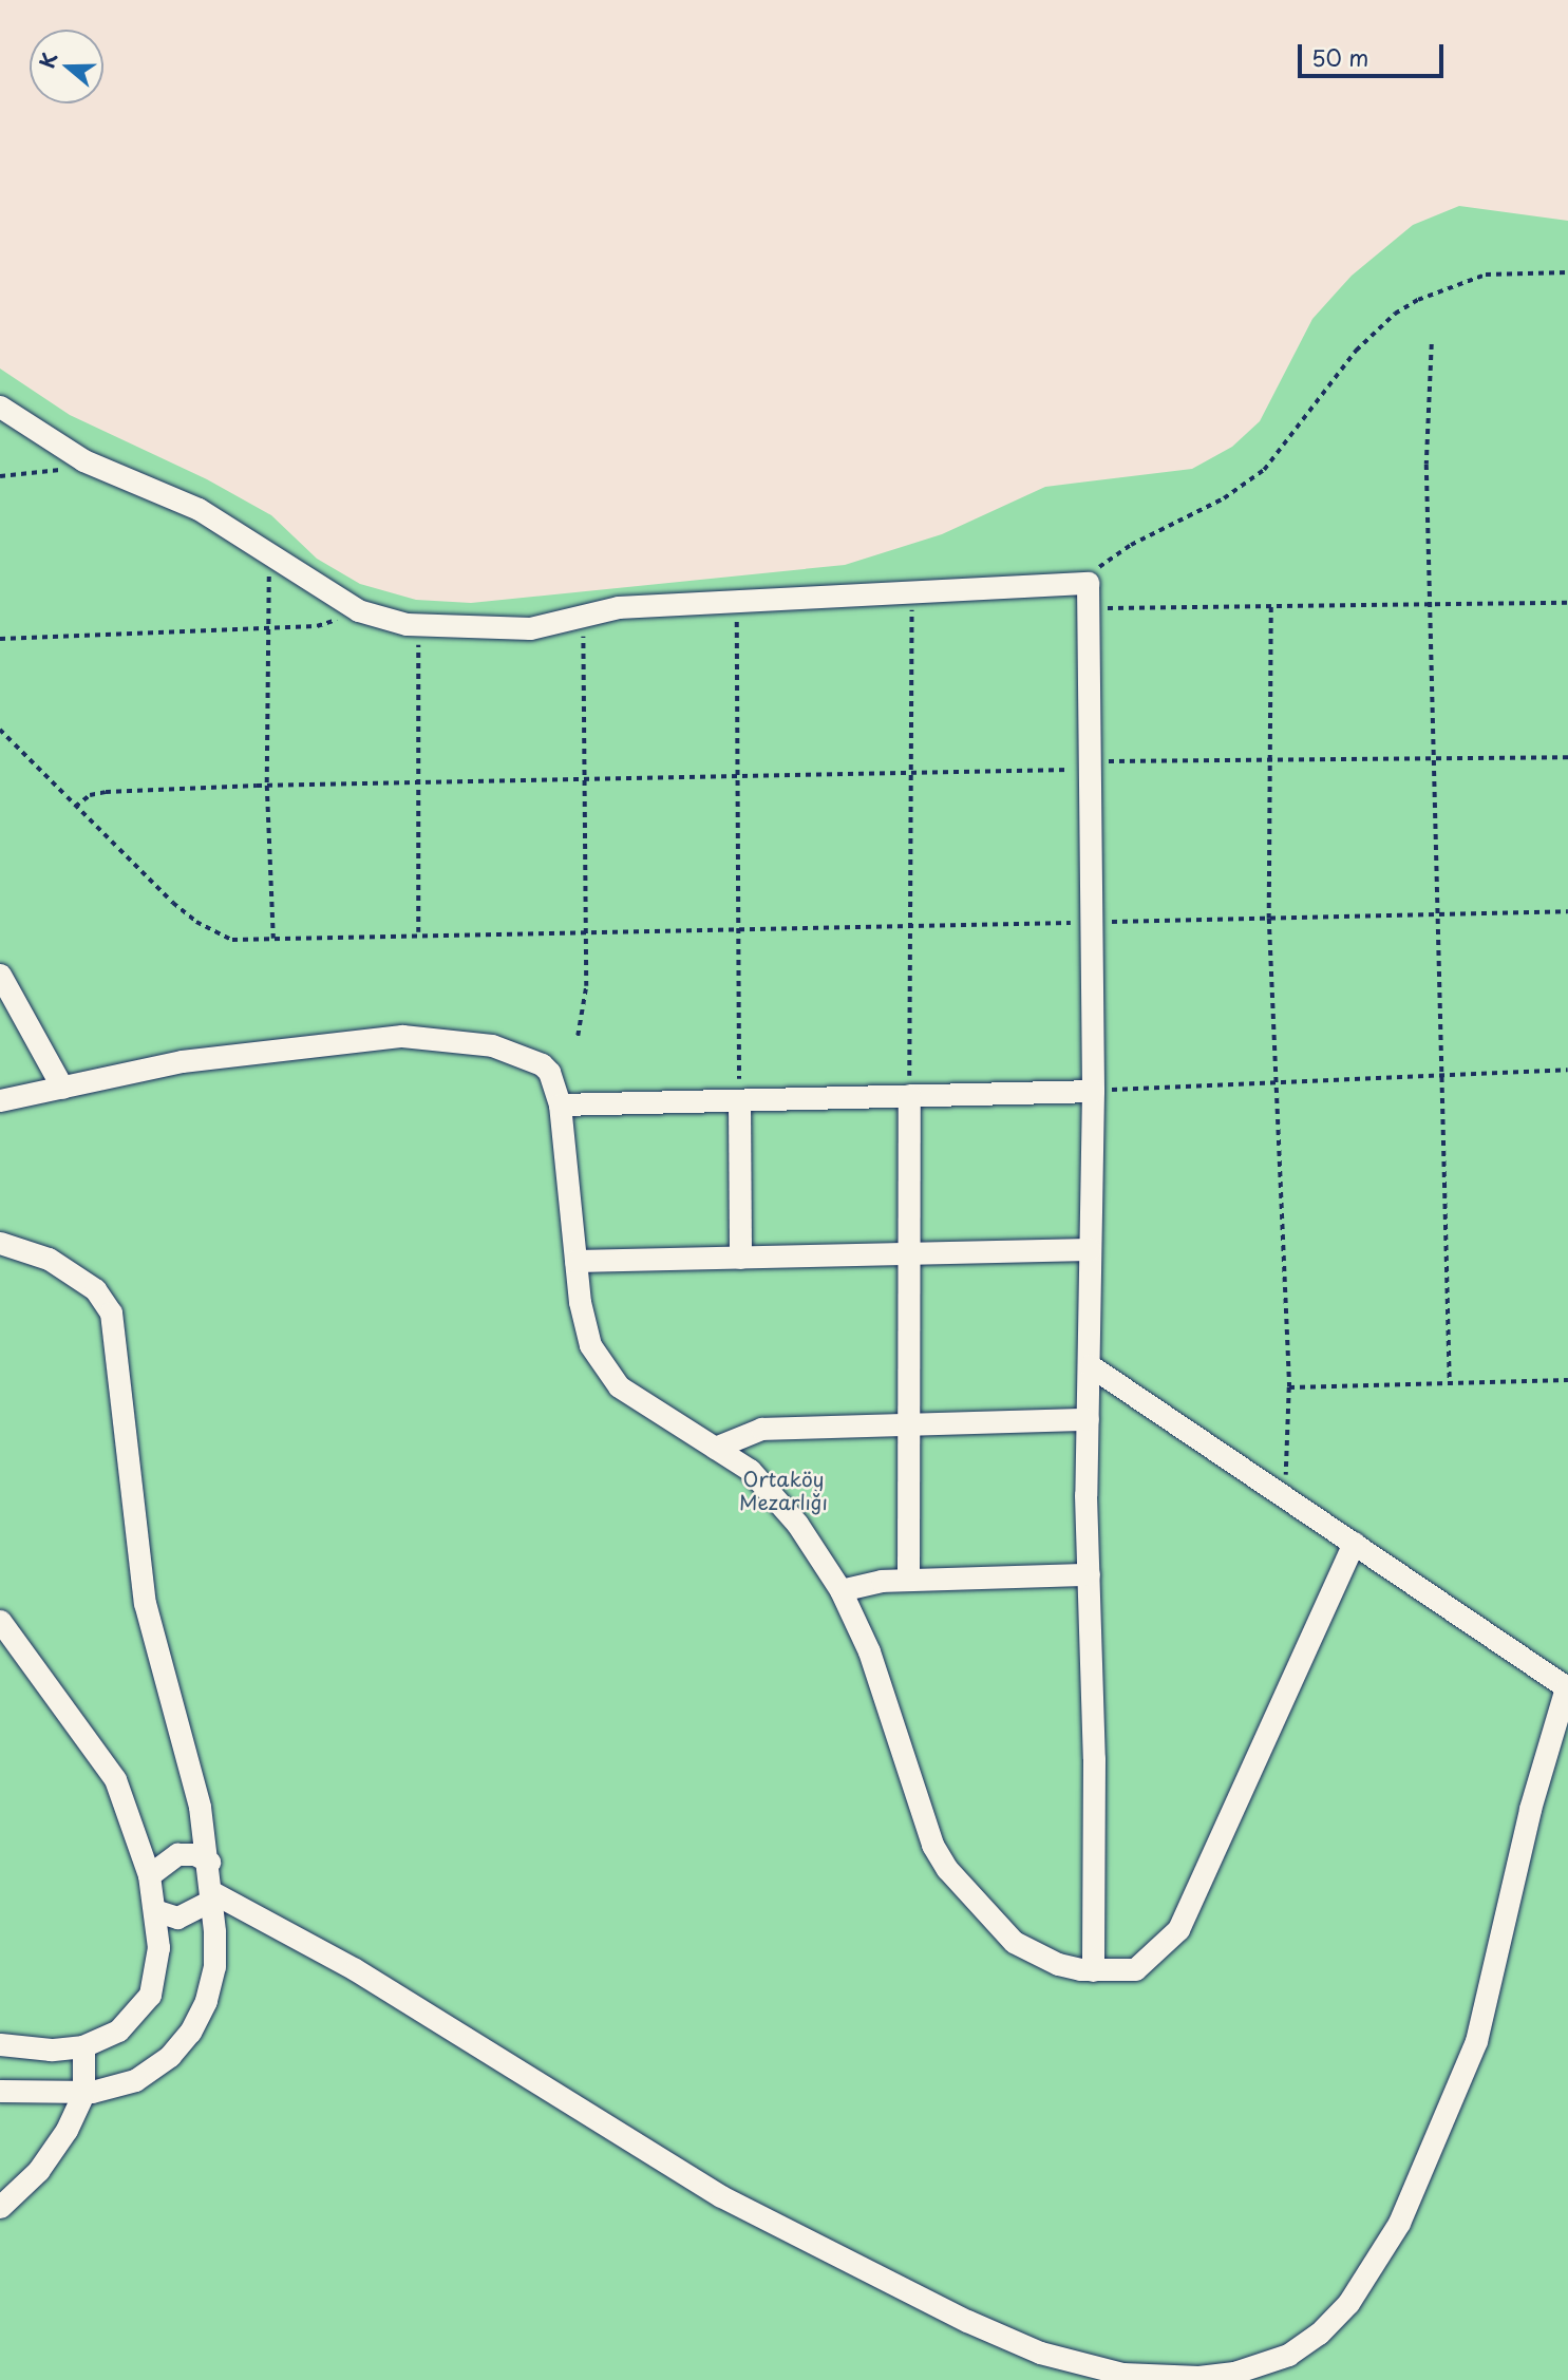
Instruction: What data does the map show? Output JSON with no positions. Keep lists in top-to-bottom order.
{
  "parks": ["Ortaköy Mezarlığı"],
  "scale_bar": "50 m",
  "north": "left"
}
